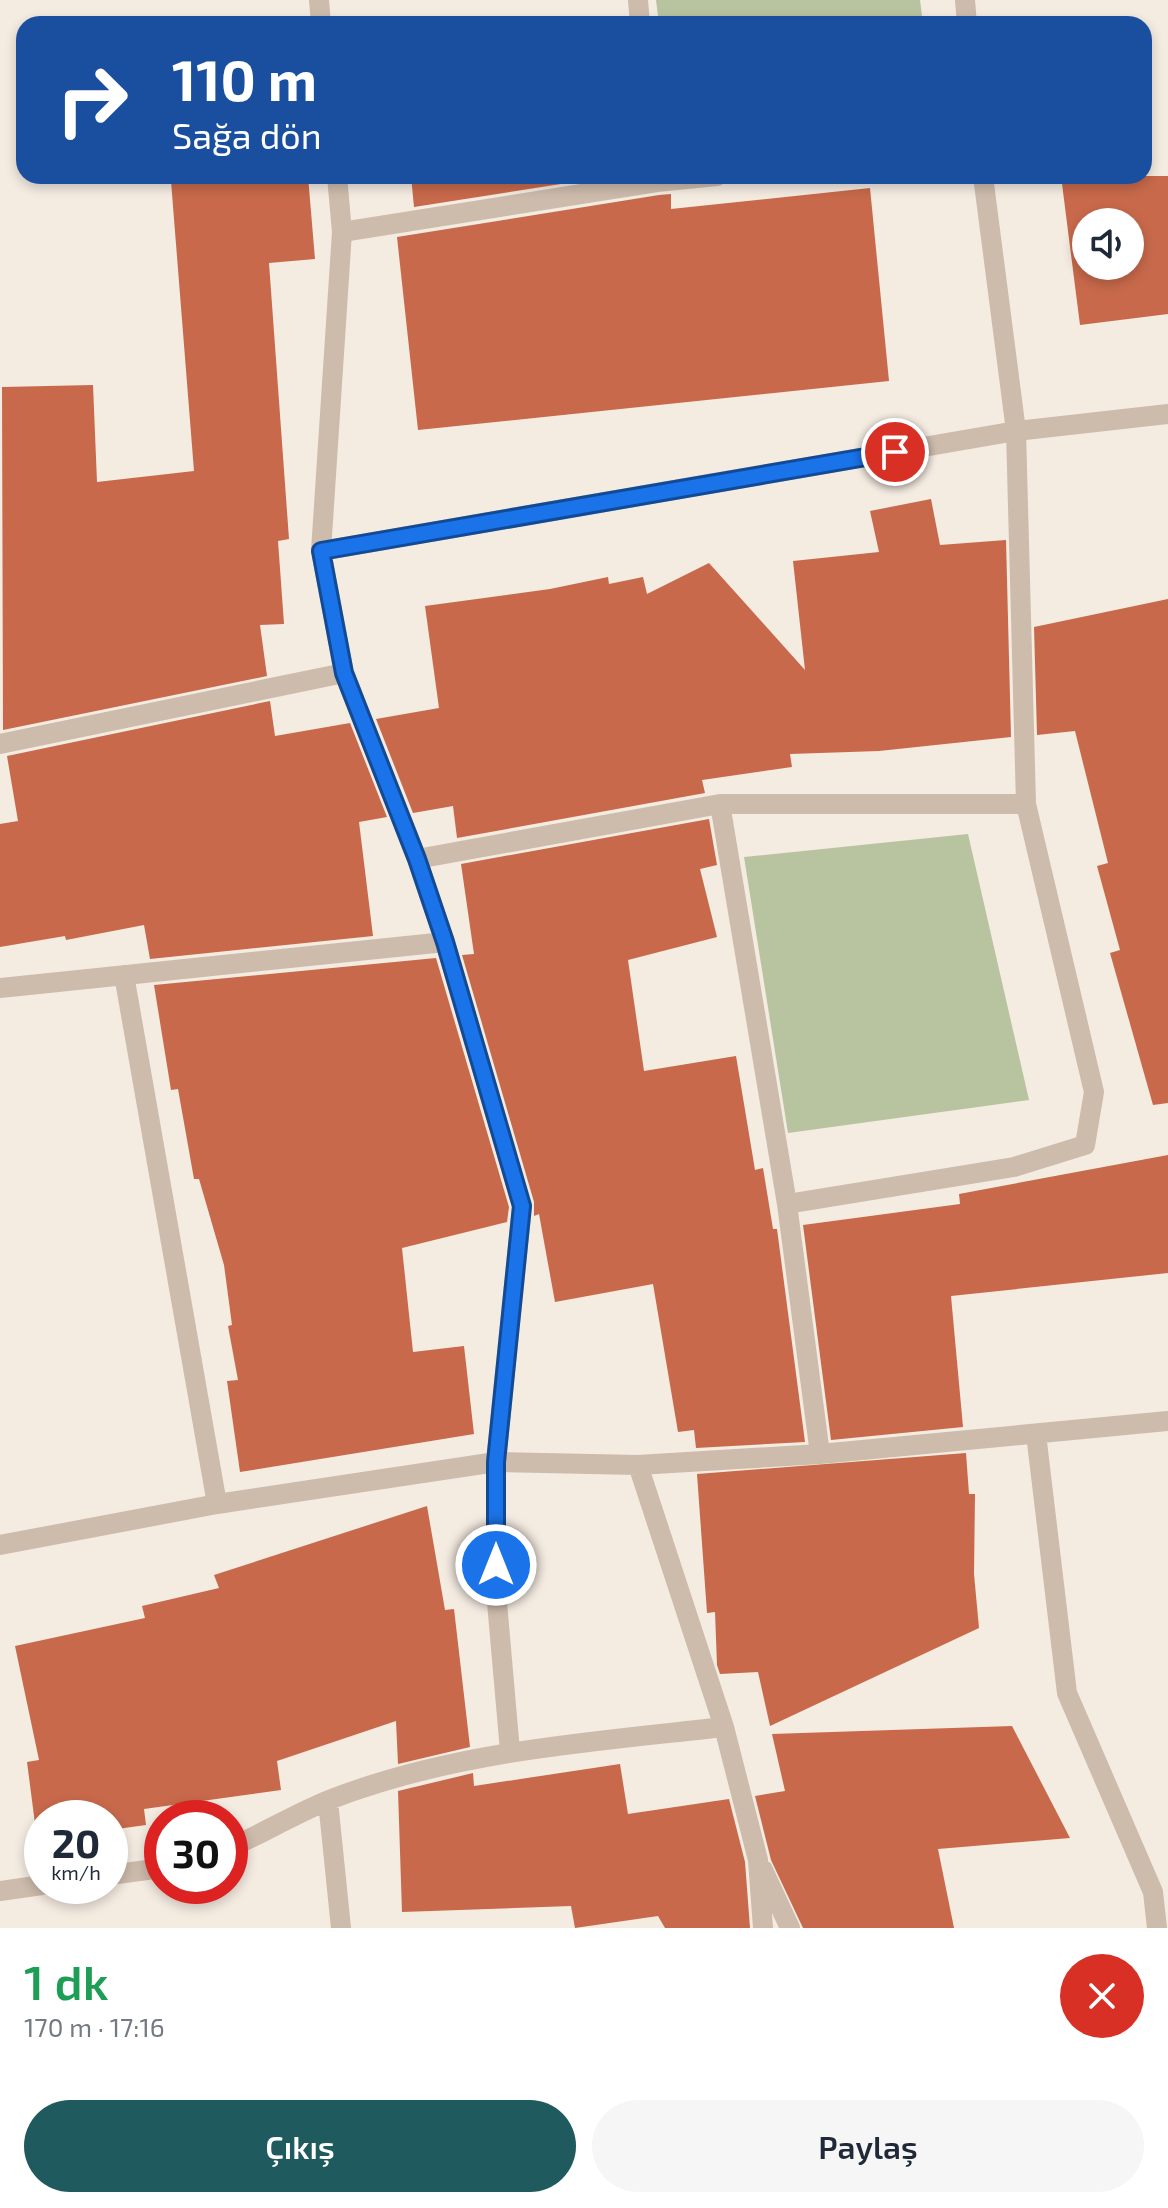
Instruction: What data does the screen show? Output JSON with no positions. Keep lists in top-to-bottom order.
{
  "page": {
    "turn": ["110 m", "Sağa dön"],
    "speed": "20 km/h",
    "limit": "30",
    "heading": ["1 dk", "170 m · 17:16"],
    "buttons": ["Çıkış", "Paylaş"]
  }
}
